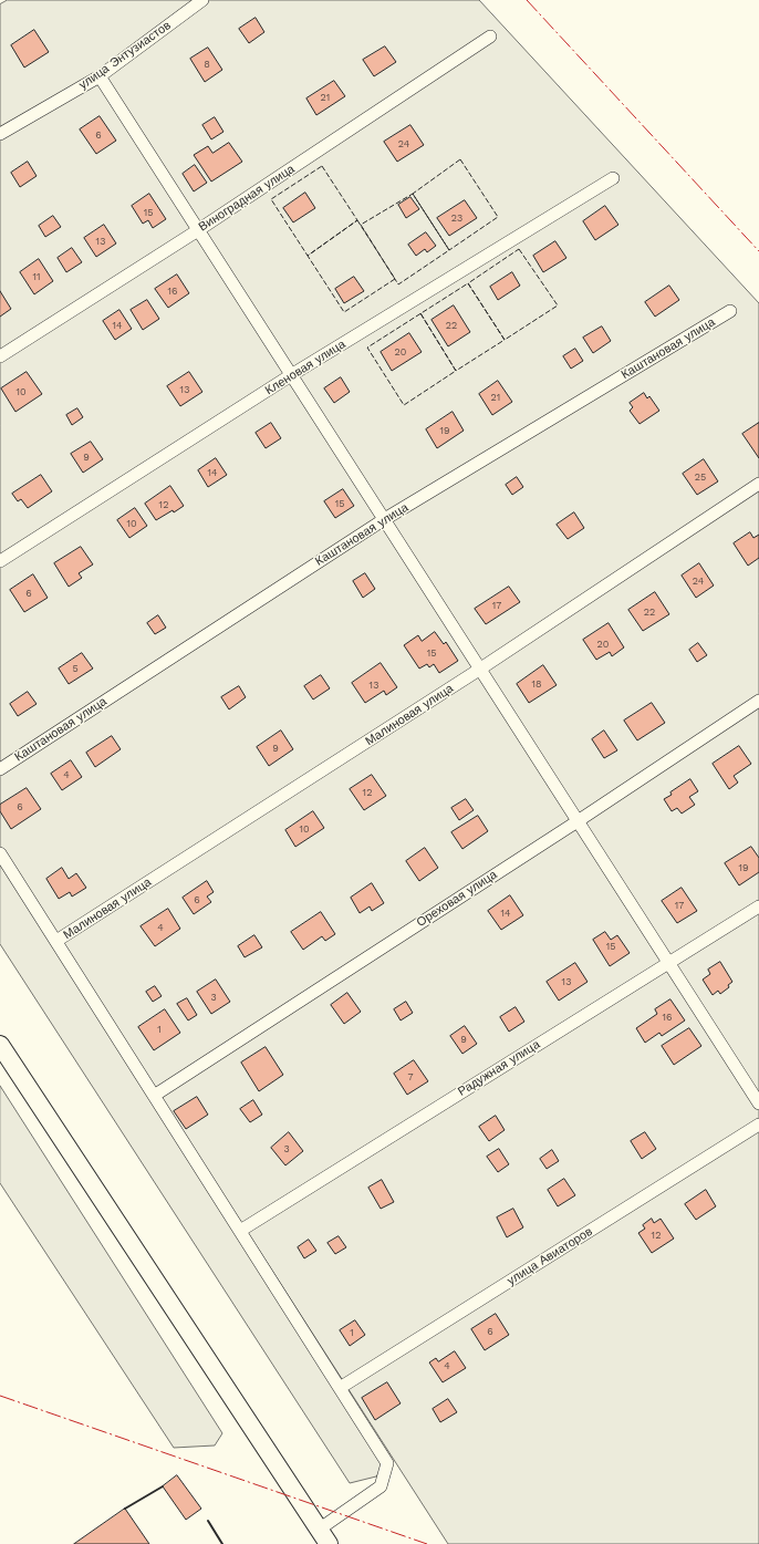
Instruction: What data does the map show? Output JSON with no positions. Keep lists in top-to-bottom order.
{
  "streets": {
    "street": [
      "улица Энтузиастов",
      "Виноградная улица",
      "Каштановая улица",
      "Кленовая улица",
      "Малиновая улица",
      "Ореховая улица",
      "Радужная улица",
      "улица Авиаторов"
    ]
  },
  "house_numbers": [
    "8",
    "21",
    "6",
    "24",
    "15",
    "23",
    "13",
    "11",
    "16",
    "14",
    "22",
    "20",
    "13",
    "10",
    "21",
    "19",
    "9",
    "14",
    "25",
    "15",
    "12",
    "10",
    "24",
    "6",
    "17",
    "22",
    "20",
    "15",
    "5",
    "18",
    "13",
    "9",
    "4",
    "12",
    "6",
    "10",
    "19",
    "6",
    "17",
    "14",
    "4",
    "15",
    "13",
    "3",
    "16",
    "1",
    "9",
    "7",
    "3",
    "12",
    "6",
    "1",
    "4"
  ]
}
